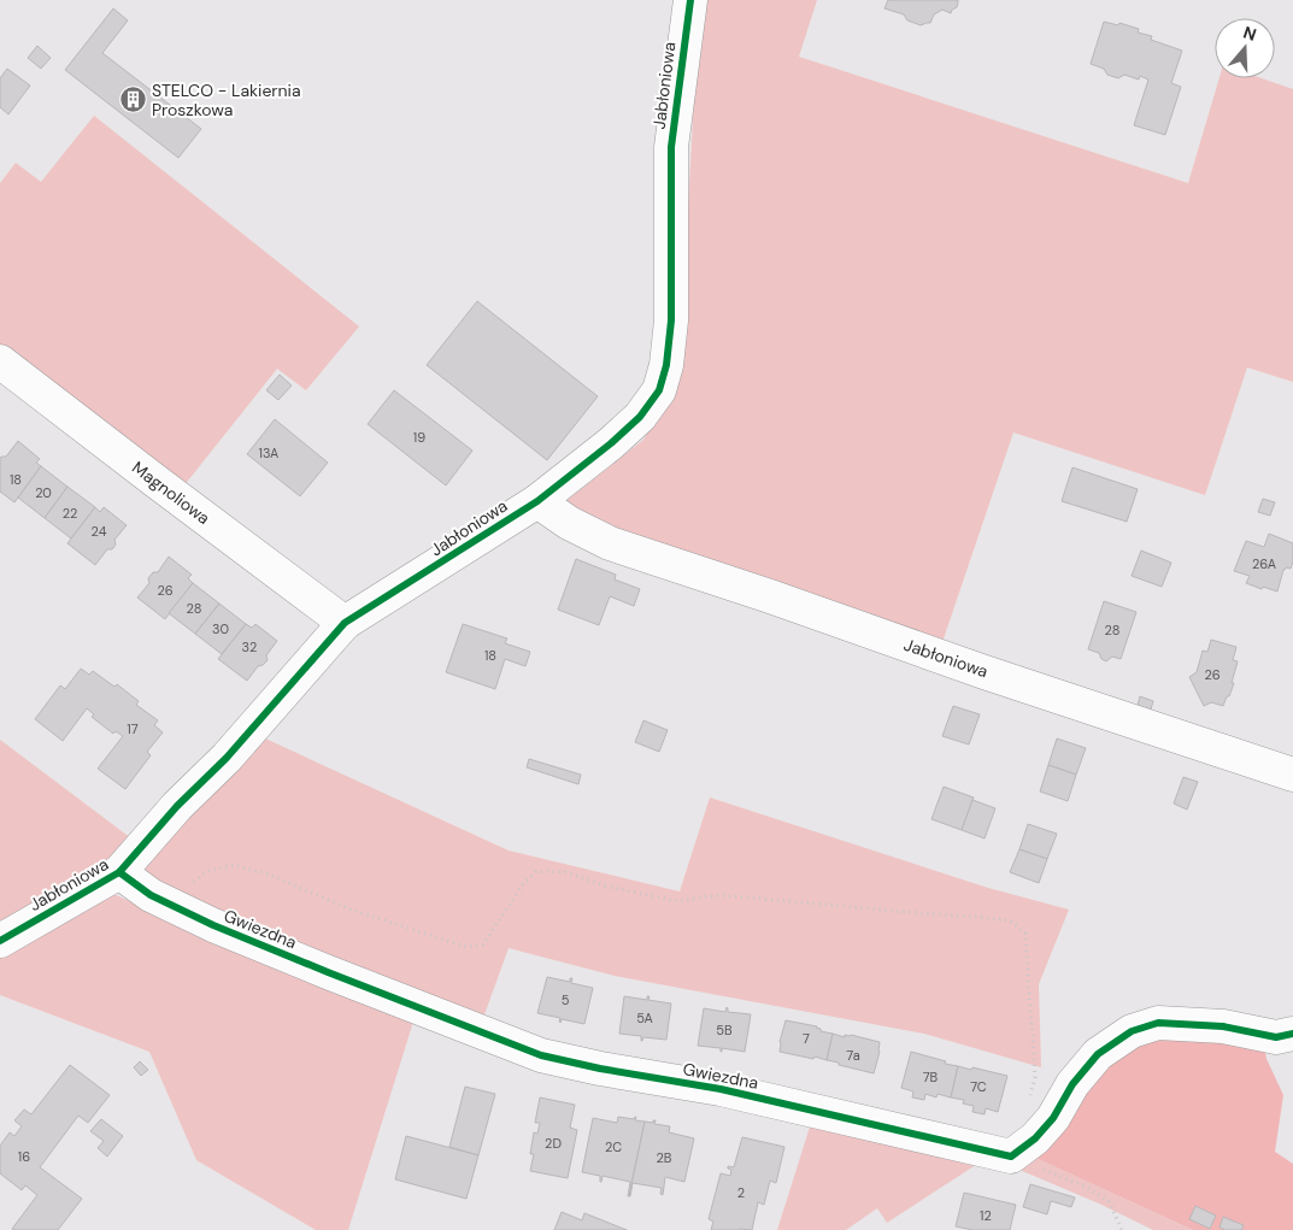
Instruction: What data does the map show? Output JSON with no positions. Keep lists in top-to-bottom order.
{
  "streets": {
    "street": ["Jabłoniowa", "Magnoliowa", "Gwiezdna"]
  },
  "crossings": [
    ["Jabłoniowa", "Magnoliowa"],
    ["Jabłoniowa", "Gwiezdna"]
  ],
  "places": {
    "building": ["STELCO - Lakiernia Proszkowa"]
  },
  "house_numbers": [
    "19",
    "13A",
    "18",
    "20",
    "22",
    "24",
    "26A",
    "26",
    "28",
    "30",
    "28",
    "32",
    "18",
    "26",
    "17",
    "5",
    "5A",
    "5B",
    "7",
    "7a",
    "7B",
    "7C",
    "2D",
    "2C",
    "16",
    "2B",
    "2",
    "12"
  ],
  "north": "top"
}
